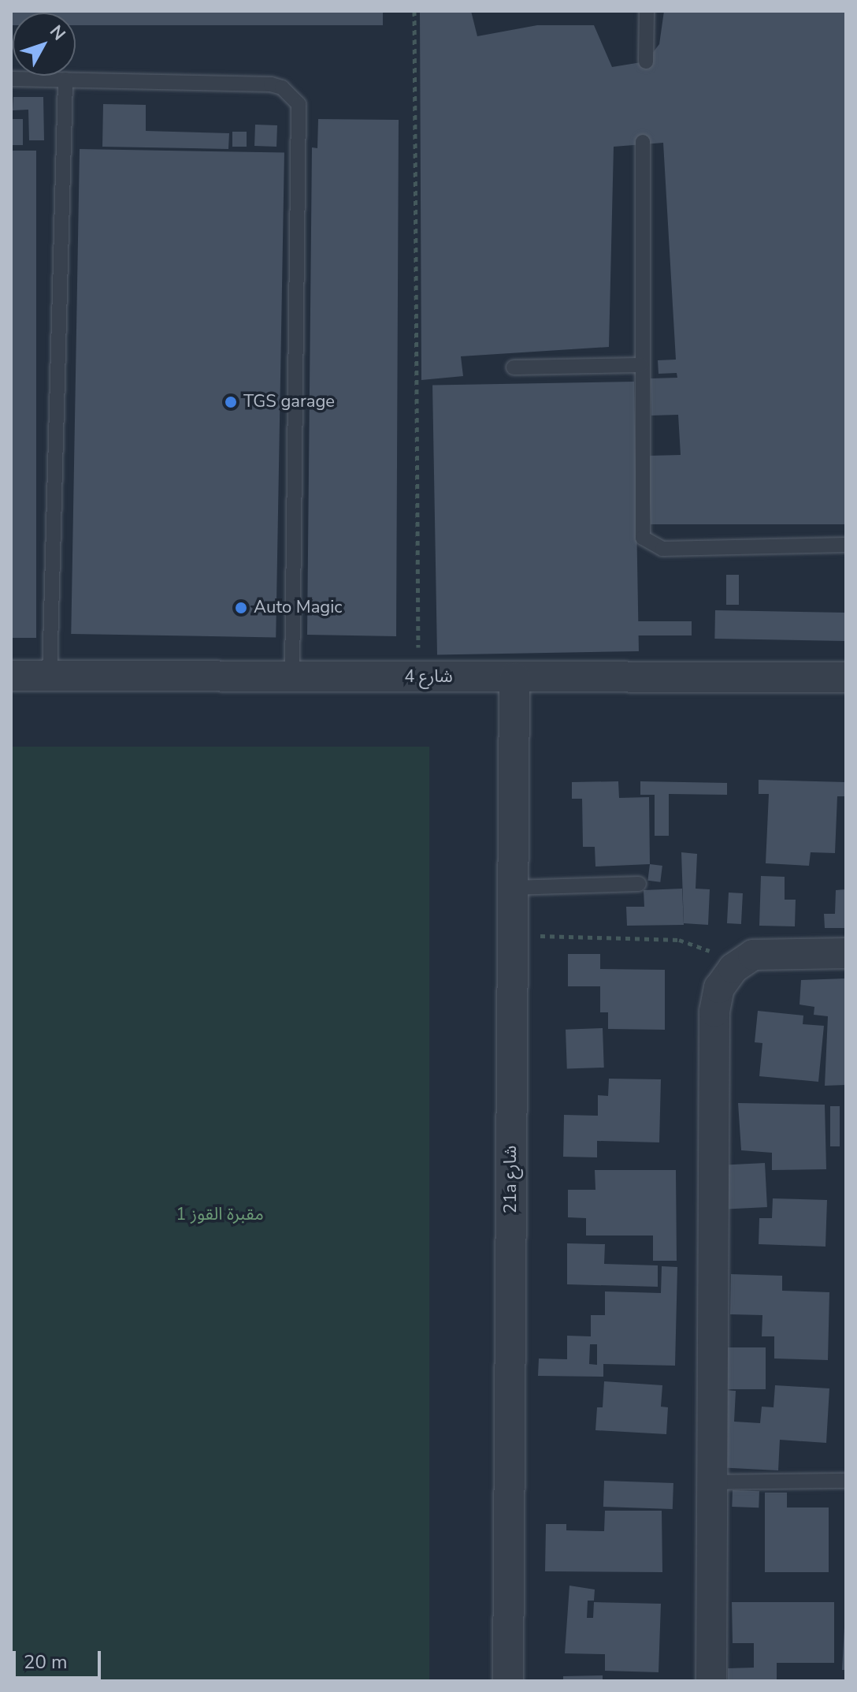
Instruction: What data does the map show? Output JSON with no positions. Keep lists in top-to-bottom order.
{
  "streets": {
    "street": ["شارع 4", "21a شارع"]
  },
  "crossings": [
    ["شارع 4", "21a شارع"]
  ],
  "parks": ["مقبرة القوز 1"],
  "places": ["TGS garage", "Auto Magic"],
  "scale_bar": "20 m",
  "north": "top right"
}
